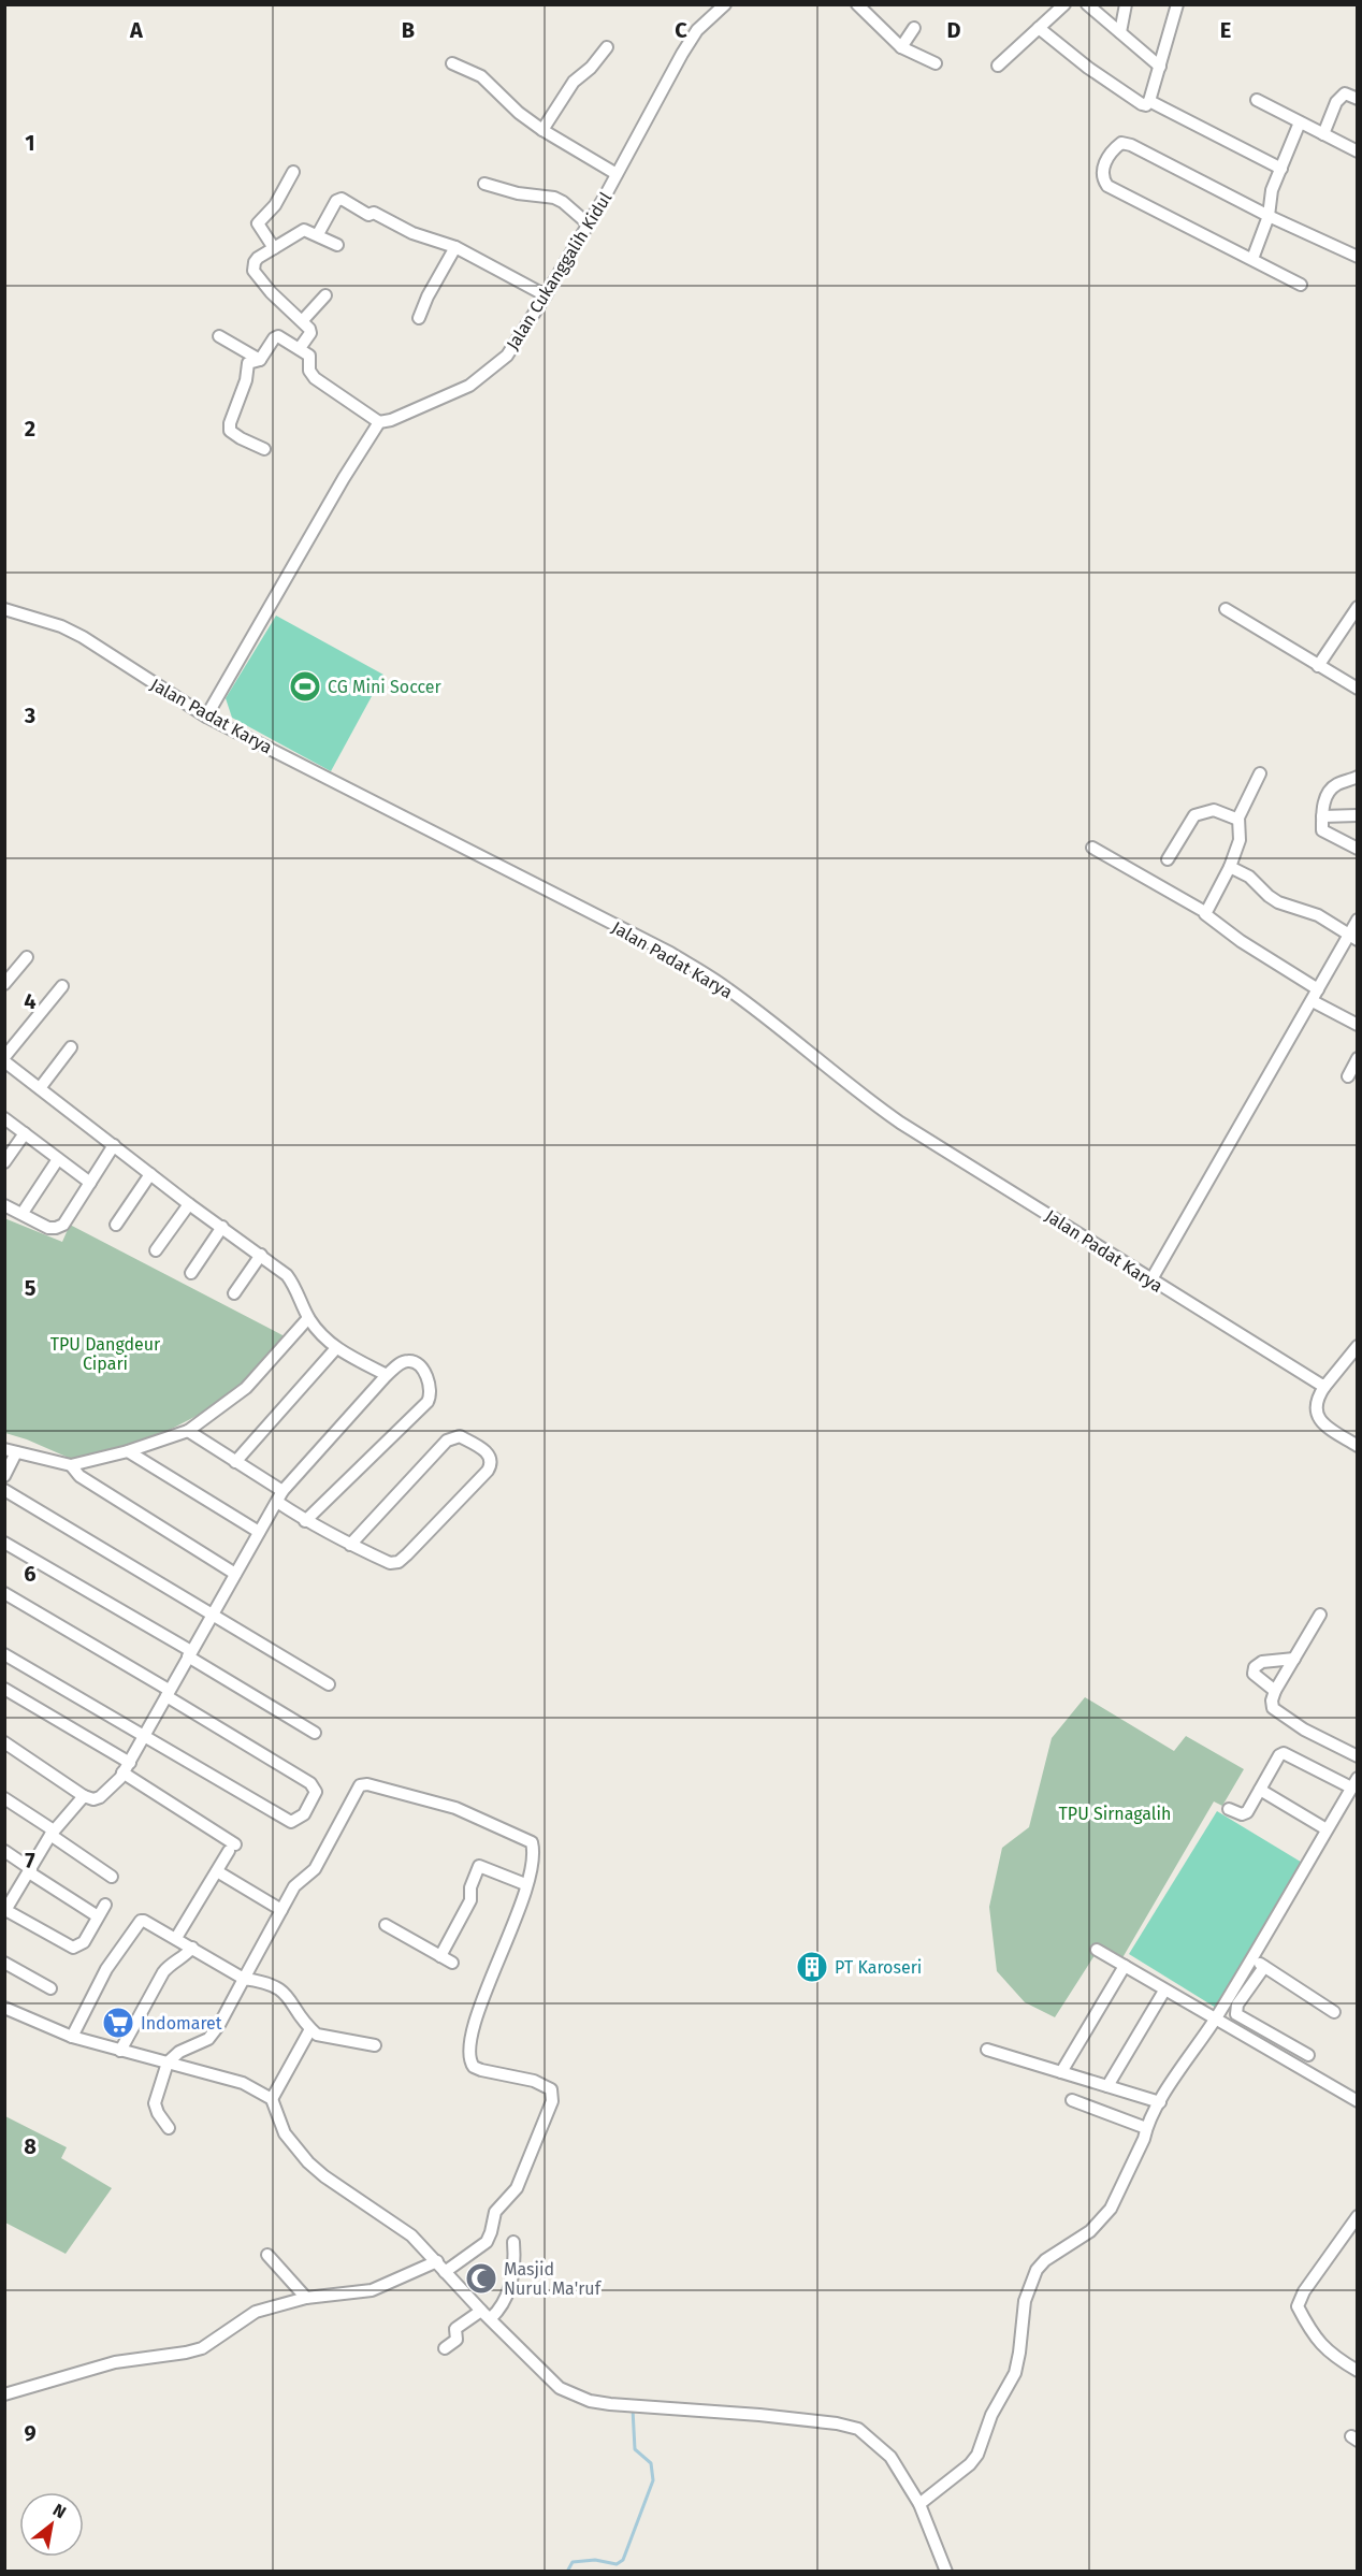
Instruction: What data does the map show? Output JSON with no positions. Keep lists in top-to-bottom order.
{
  "streets": {
    "street": ["Jalan Cukanggalih Kidul", "Jalan Padat Karya"]
  },
  "parks": ["TPU Dangdeur Cipari", "TPU Sirnagalih"],
  "places": {
    "sports": ["CG Mini Soccer"],
    "building": ["PT Karoseri"],
    "supermarket": ["Indomaret"],
    "mosque": ["Masjid Nurul Ma'ruf"]
  },
  "north": "top right",
  "grid": {
    "columns": [
      "A",
      "B",
      "C",
      "D",
      "E"
    ],
    "rows": [
      "1",
      "2",
      "3",
      "4",
      "5",
      "6",
      "7",
      "8",
      "9"
    ]
  }
}
